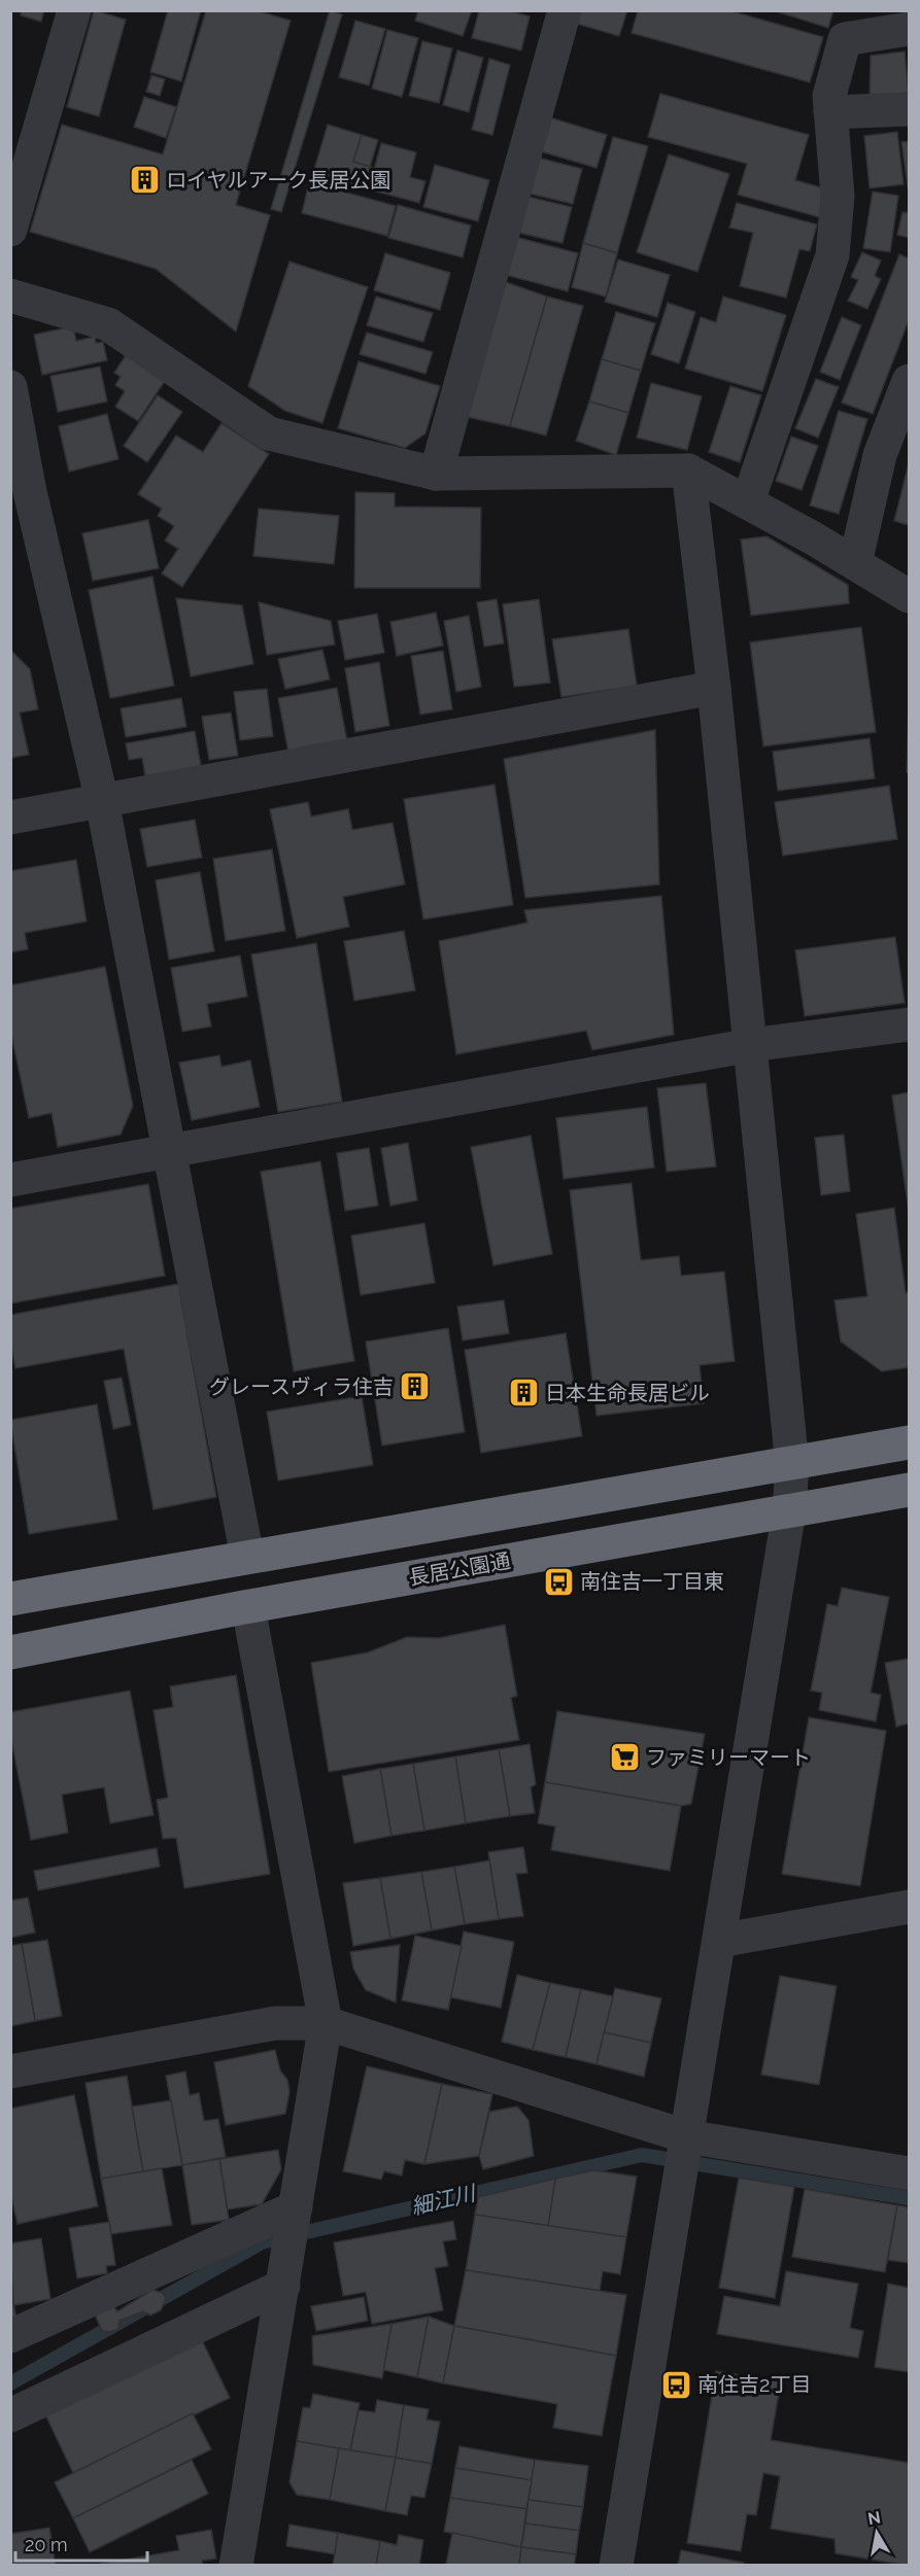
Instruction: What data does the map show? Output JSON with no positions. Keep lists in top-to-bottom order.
{
  "streets": {
    "highway": ["長居公園通"]
  },
  "water": ["細江川"],
  "places": {
    "building": ["ロイヤルアーク長居公園", "グレースヴィラ住吉", "日本生命長居ビル"],
    "bus stop": ["南住吉一丁目東", "南住吉2丁目"],
    "supermarket": ["ファミリーマート"]
  },
  "scale_bar": "20 m",
  "north": "top"
}
